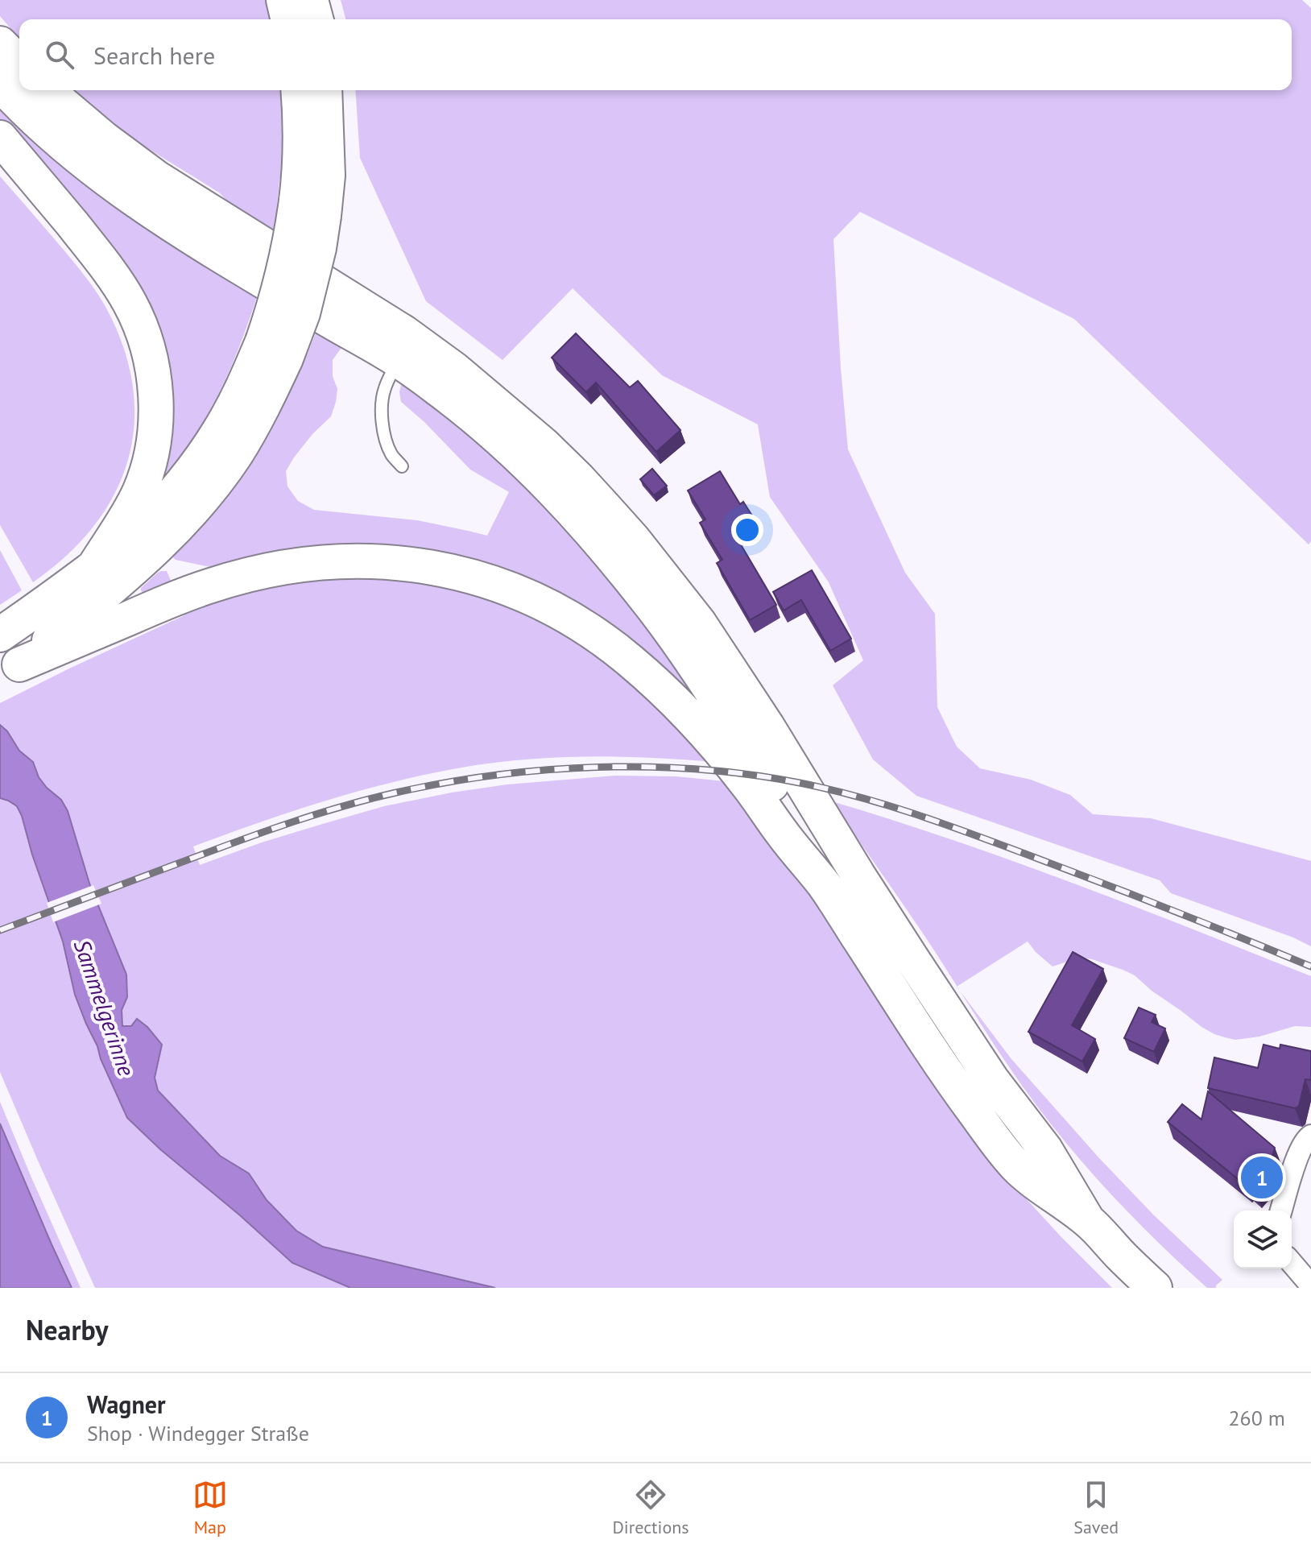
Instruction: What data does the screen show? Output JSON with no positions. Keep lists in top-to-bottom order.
{
  "water": ["Sammelgerinne"],
  "page": {
    "search": "Search here",
    "pins": "1",
    "heading": "Nearby",
    "list": [
      {
        "mark": "1",
        "name": "Wagner",
        "note": "Shop · Windegger Straße",
        "value": "260 m"
      }
    ],
    "nav": ["Map", "Directions", "Saved"]
  }
}
